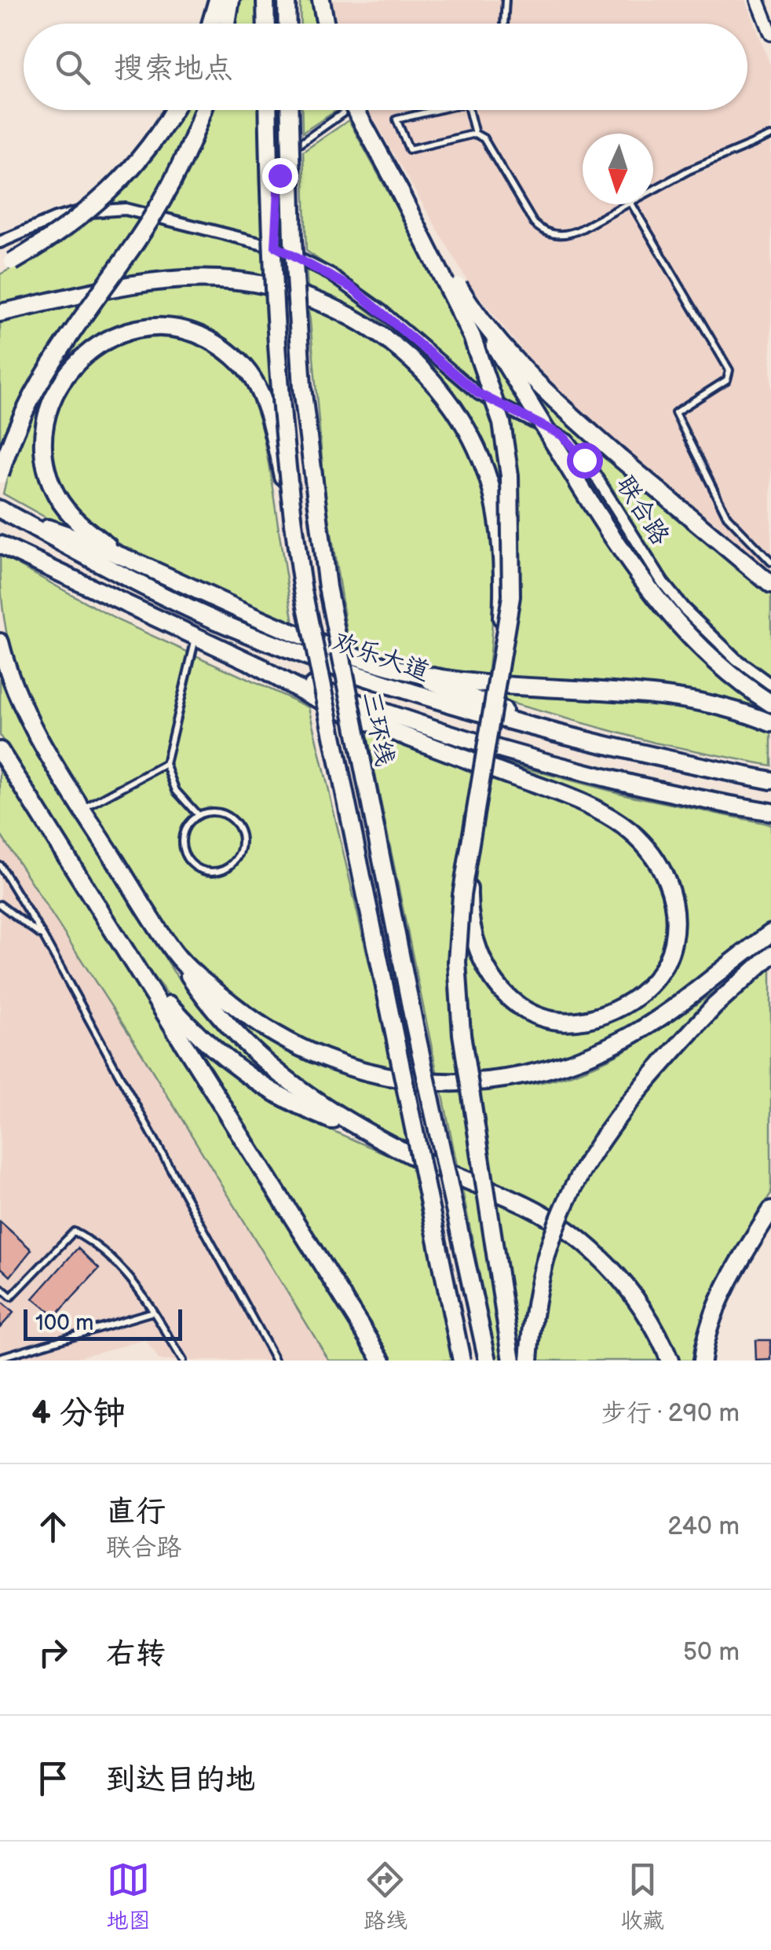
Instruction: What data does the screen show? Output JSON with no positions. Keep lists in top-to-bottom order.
{
  "streets": {
    "highway": ["欢乐大道", "三环线"],
    "street": ["联合路"]
  },
  "scale_bar": "100 m",
  "north": "bottom",
  "page": {
    "search": "搜索地点",
    "scale": "100 m",
    "heading": ["4 分钟", "步行 · 290 m"],
    "list": [
      ["直行", "联合路", "240 m"],
      ["右转", "50 m"],
      "到达目的地"
    ],
    "nav": ["地图", "路线", "收藏"]
  }
}
